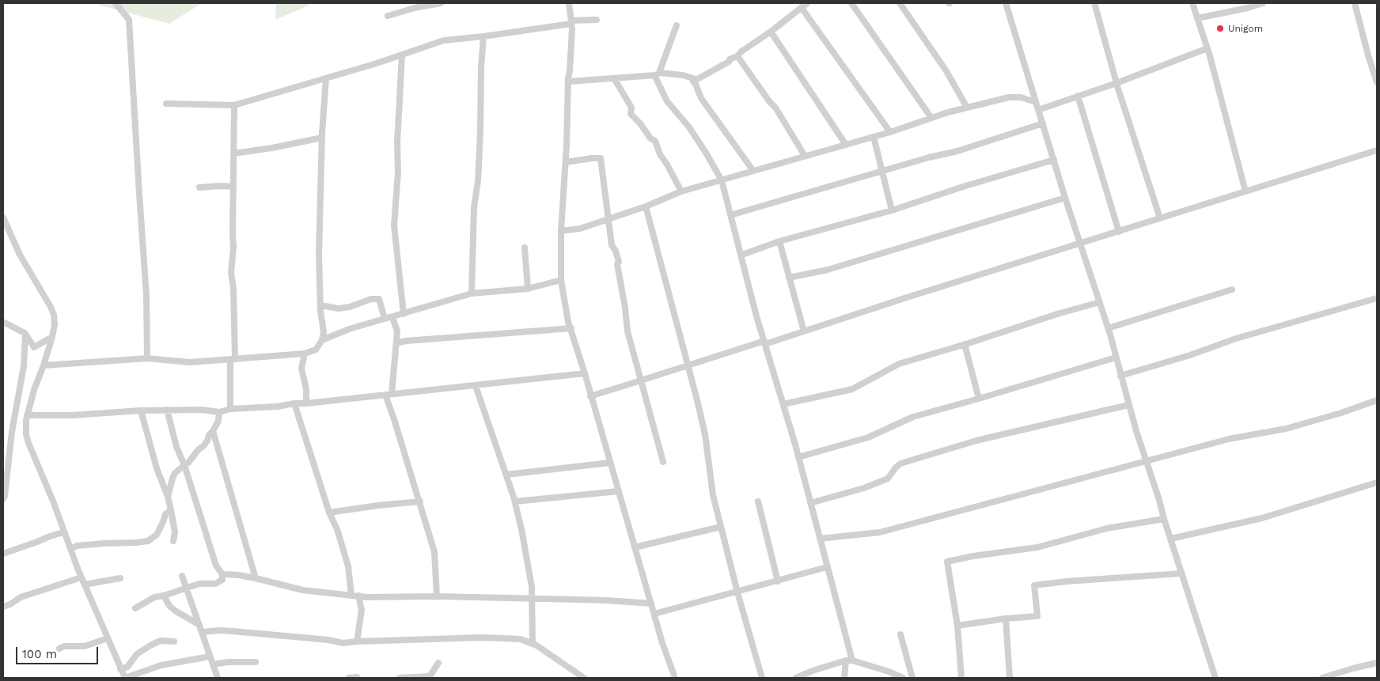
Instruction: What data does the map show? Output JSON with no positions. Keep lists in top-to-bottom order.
{
  "places": ["Unigom"],
  "scale_bar": "100 m"
}
